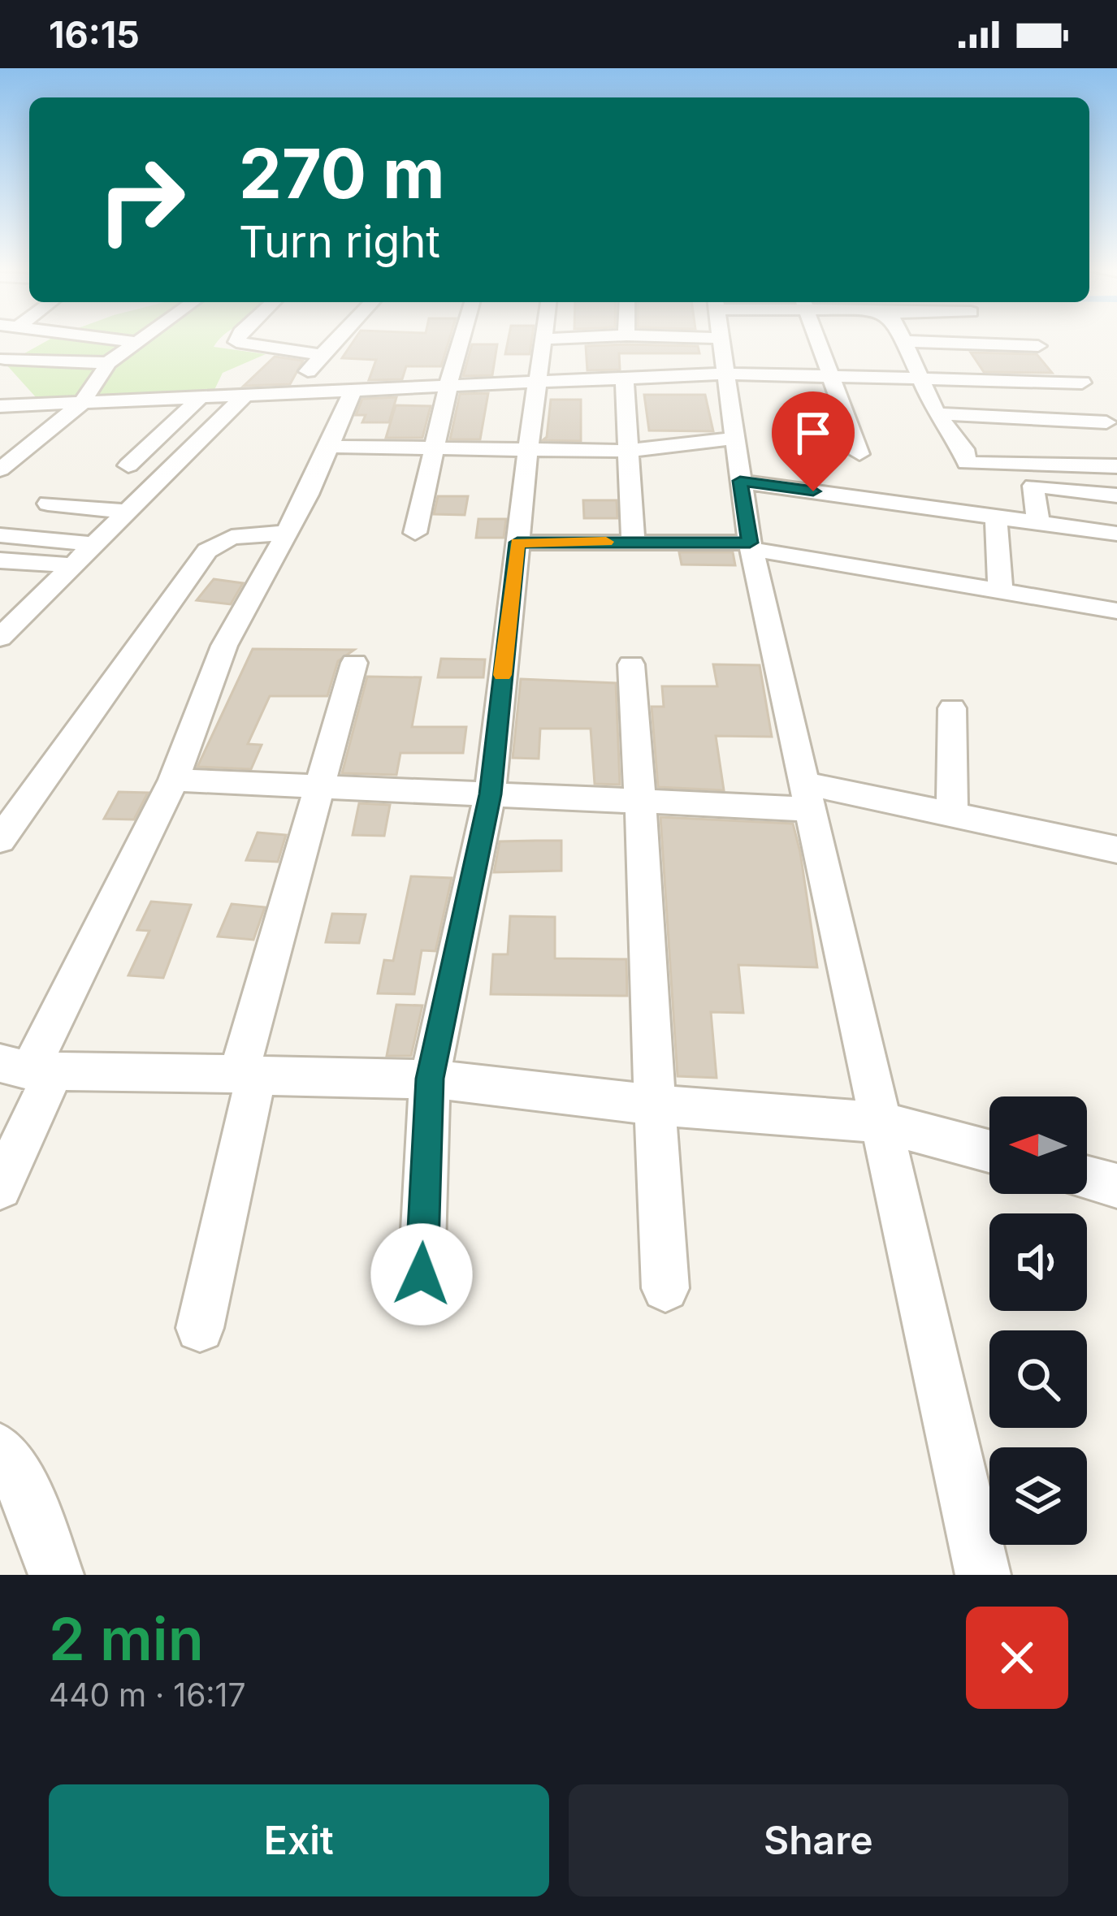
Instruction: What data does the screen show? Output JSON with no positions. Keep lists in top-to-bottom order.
{
  "north": "left",
  "page": {
    "status": "16:15",
    "turn": ["270 m", "Turn right"],
    "heading": ["2 min", "440 m · 16:17"],
    "buttons": ["Exit", "Share"]
  }
}
